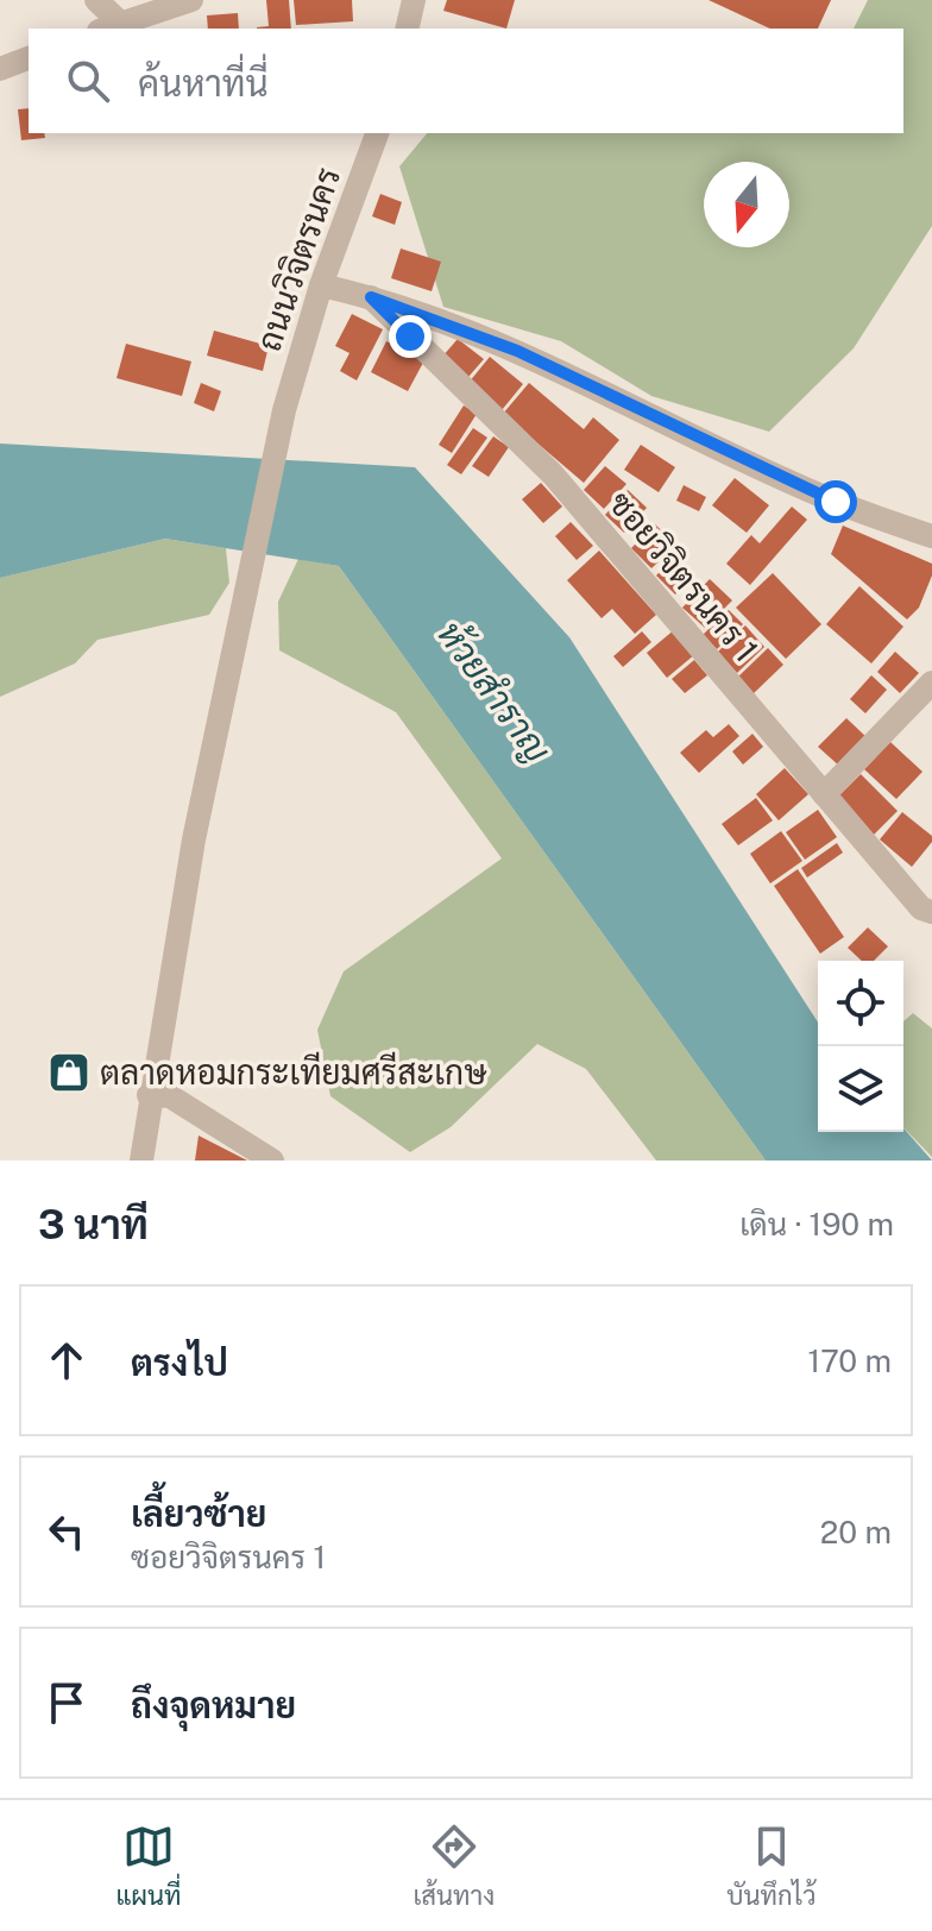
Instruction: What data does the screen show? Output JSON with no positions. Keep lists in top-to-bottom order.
{
  "streets": {
    "street": ["ถนนวิจิตรนคร", "ซอยวิจิตรนคร 1"]
  },
  "water": ["ห้วยสำราญ"],
  "places": {
    "shop": ["ตลาดหอมกระเทียมศรีสะเกษ"]
  },
  "north": "bottom",
  "page": {
    "search": "ค้นหาที่นี่",
    "heading": ["3 นาที", "เดิน · 190 m"],
    "list": [
      ["ตรงไป", "170 m"],
      ["เลี้ยวซ้าย", "ซอยวิจิตรนคร 1", "20 m"],
      "ถึงจุดหมาย"
    ],
    "nav": ["แผนที่", "เส้นทาง", "บันทึกไว้"]
  }
}
